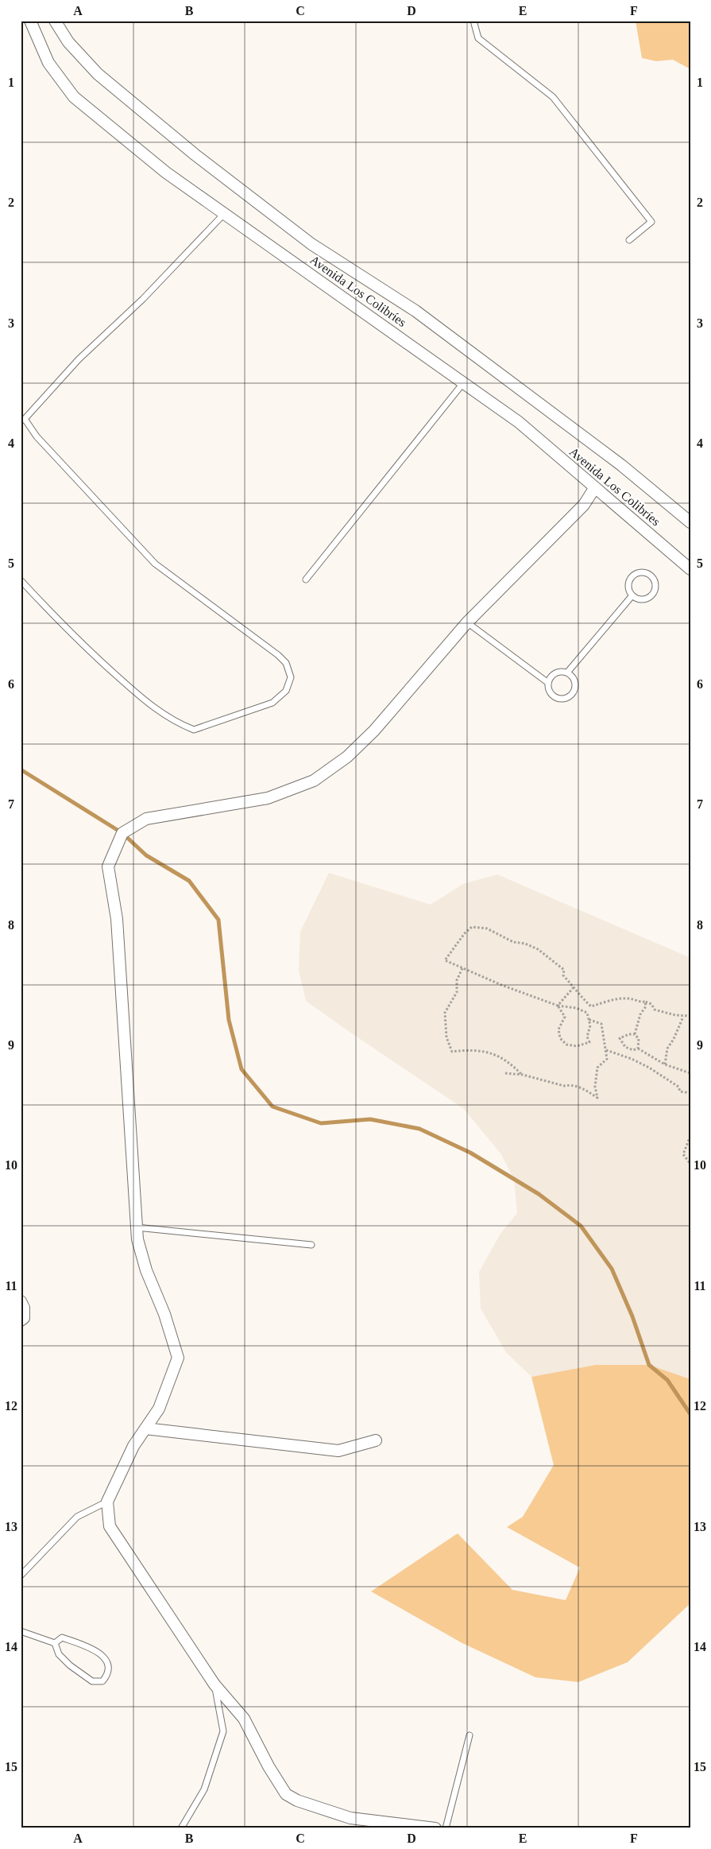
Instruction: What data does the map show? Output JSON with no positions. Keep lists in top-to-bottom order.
{
  "streets": {
    "street": ["Avenida Los Colibríes"]
  },
  "grid": {
    "columns": [
      "A",
      "B",
      "C",
      "D",
      "E",
      "F"
    ],
    "rows": [
      "1",
      "2",
      "3",
      "4",
      "5",
      "6",
      "7",
      "8",
      "9",
      "10",
      "11",
      "12",
      "13",
      "14",
      "15"
    ]
  }
}
